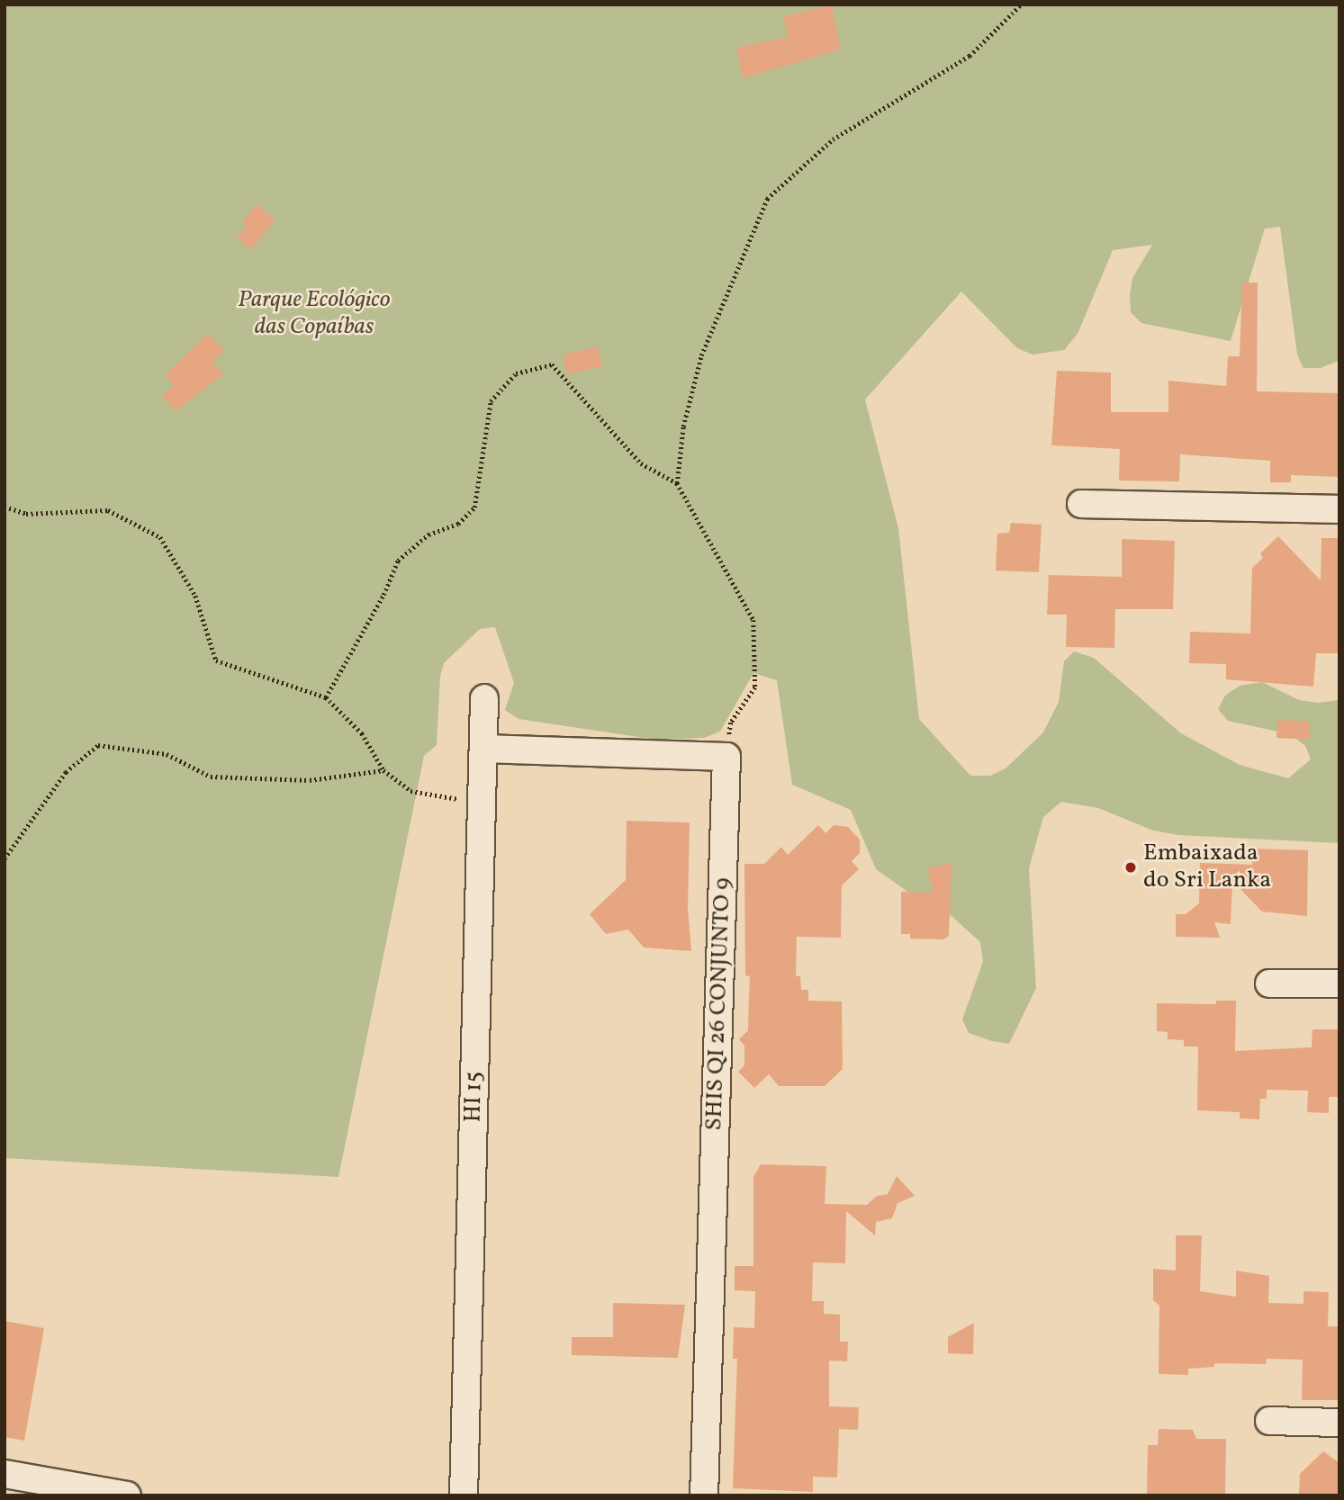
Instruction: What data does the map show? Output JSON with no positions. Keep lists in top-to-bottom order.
{
  "streets": {
    "street": ["SHIS QI 26 CONJUNTO 9", "HI 15"]
  },
  "parks": ["Parque Ecológico das Copaíbas"],
  "places": ["Embaixada do Sri Lanka"]
}
